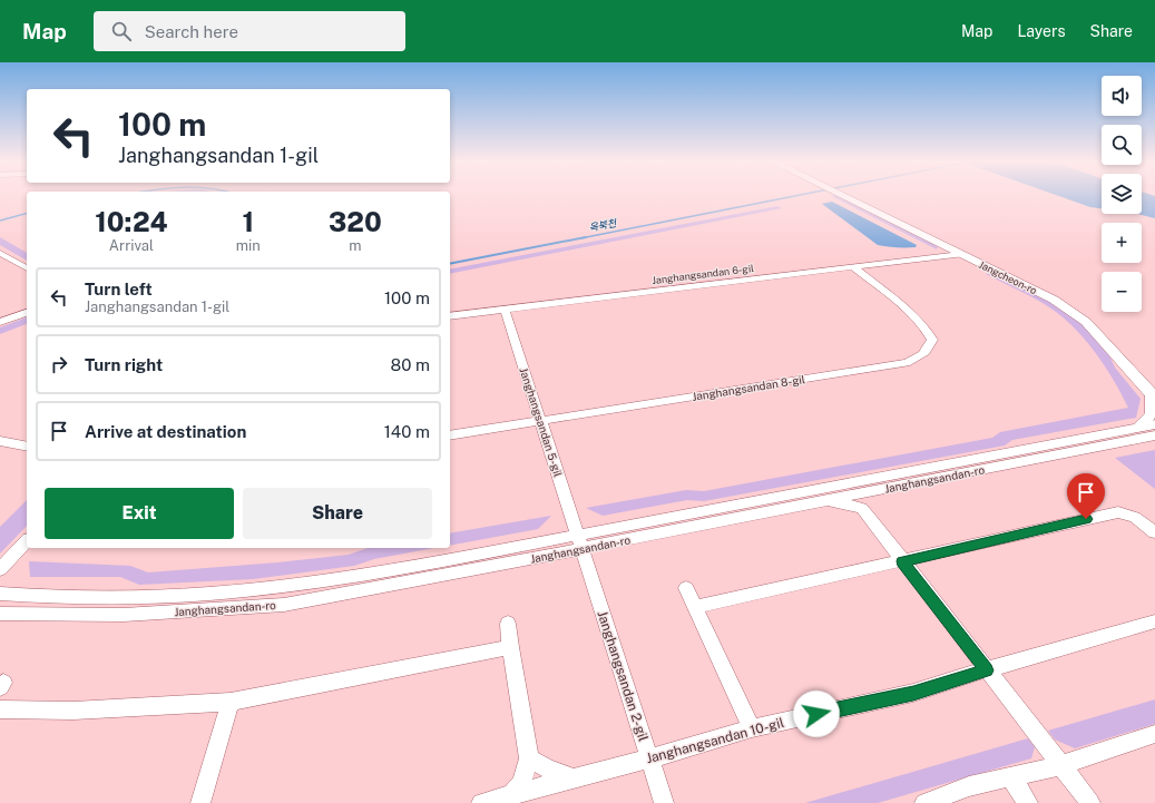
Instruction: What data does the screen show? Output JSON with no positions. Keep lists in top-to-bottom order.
{
  "streets": {
    "main road": ["Jangcheon-ro"],
    "street": [
      "Janghangsandan 6-gil",
      "Janghangsandan 8-gil",
      "Janghangsandan 5-gil",
      "Janghangsandan-ro",
      "Janghangsandan 2-gil",
      "Janghangsandan 10-gil"
    ]
  },
  "crossings": [
    ["Janghangsandan 6-gil", "Jangcheon-ro"],
    ["Janghangsandan 6-gil", "Janghangsandan 8-gil"],
    ["Janghangsandan 6-gil", "Janghangsandan 5-gil"],
    ["Janghangsandan 8-gil", "Janghangsandan 5-gil"],
    ["Janghangsandan 5-gil", "Janghangsandan-ro"],
    ["Janghangsandan 5-gil", "Janghangsandan 2-gil"],
    ["Janghangsandan-ro", "Janghangsandan 2-gil"],
    ["Janghangsandan 2-gil", "Janghangsandan 10-gil"]
  ],
  "water": ["옥북천"],
  "page": {
    "header": "Map",
    "search": "Search here",
    "nav": ["Map", "Layers", "Share"],
    "map_buttons": ["+", "−"],
    "turn": ["100 m", "Janghangsandan 1-gil"],
    "eta": [
      "10:24",
      "Arrival",
      "1",
      "min",
      "320",
      "m"
    ],
    "list": [
      {
        "name": "Turn left",
        "note": "Janghangsandan 1-gil",
        "value": "100 m"
      },
      {
        "name": "Turn right",
        "value": "80 m"
      },
      {
        "name": "Arrive at destination",
        "value": "140 m"
      }
    ],
    "buttons": ["Exit", "Share"]
  }
}
